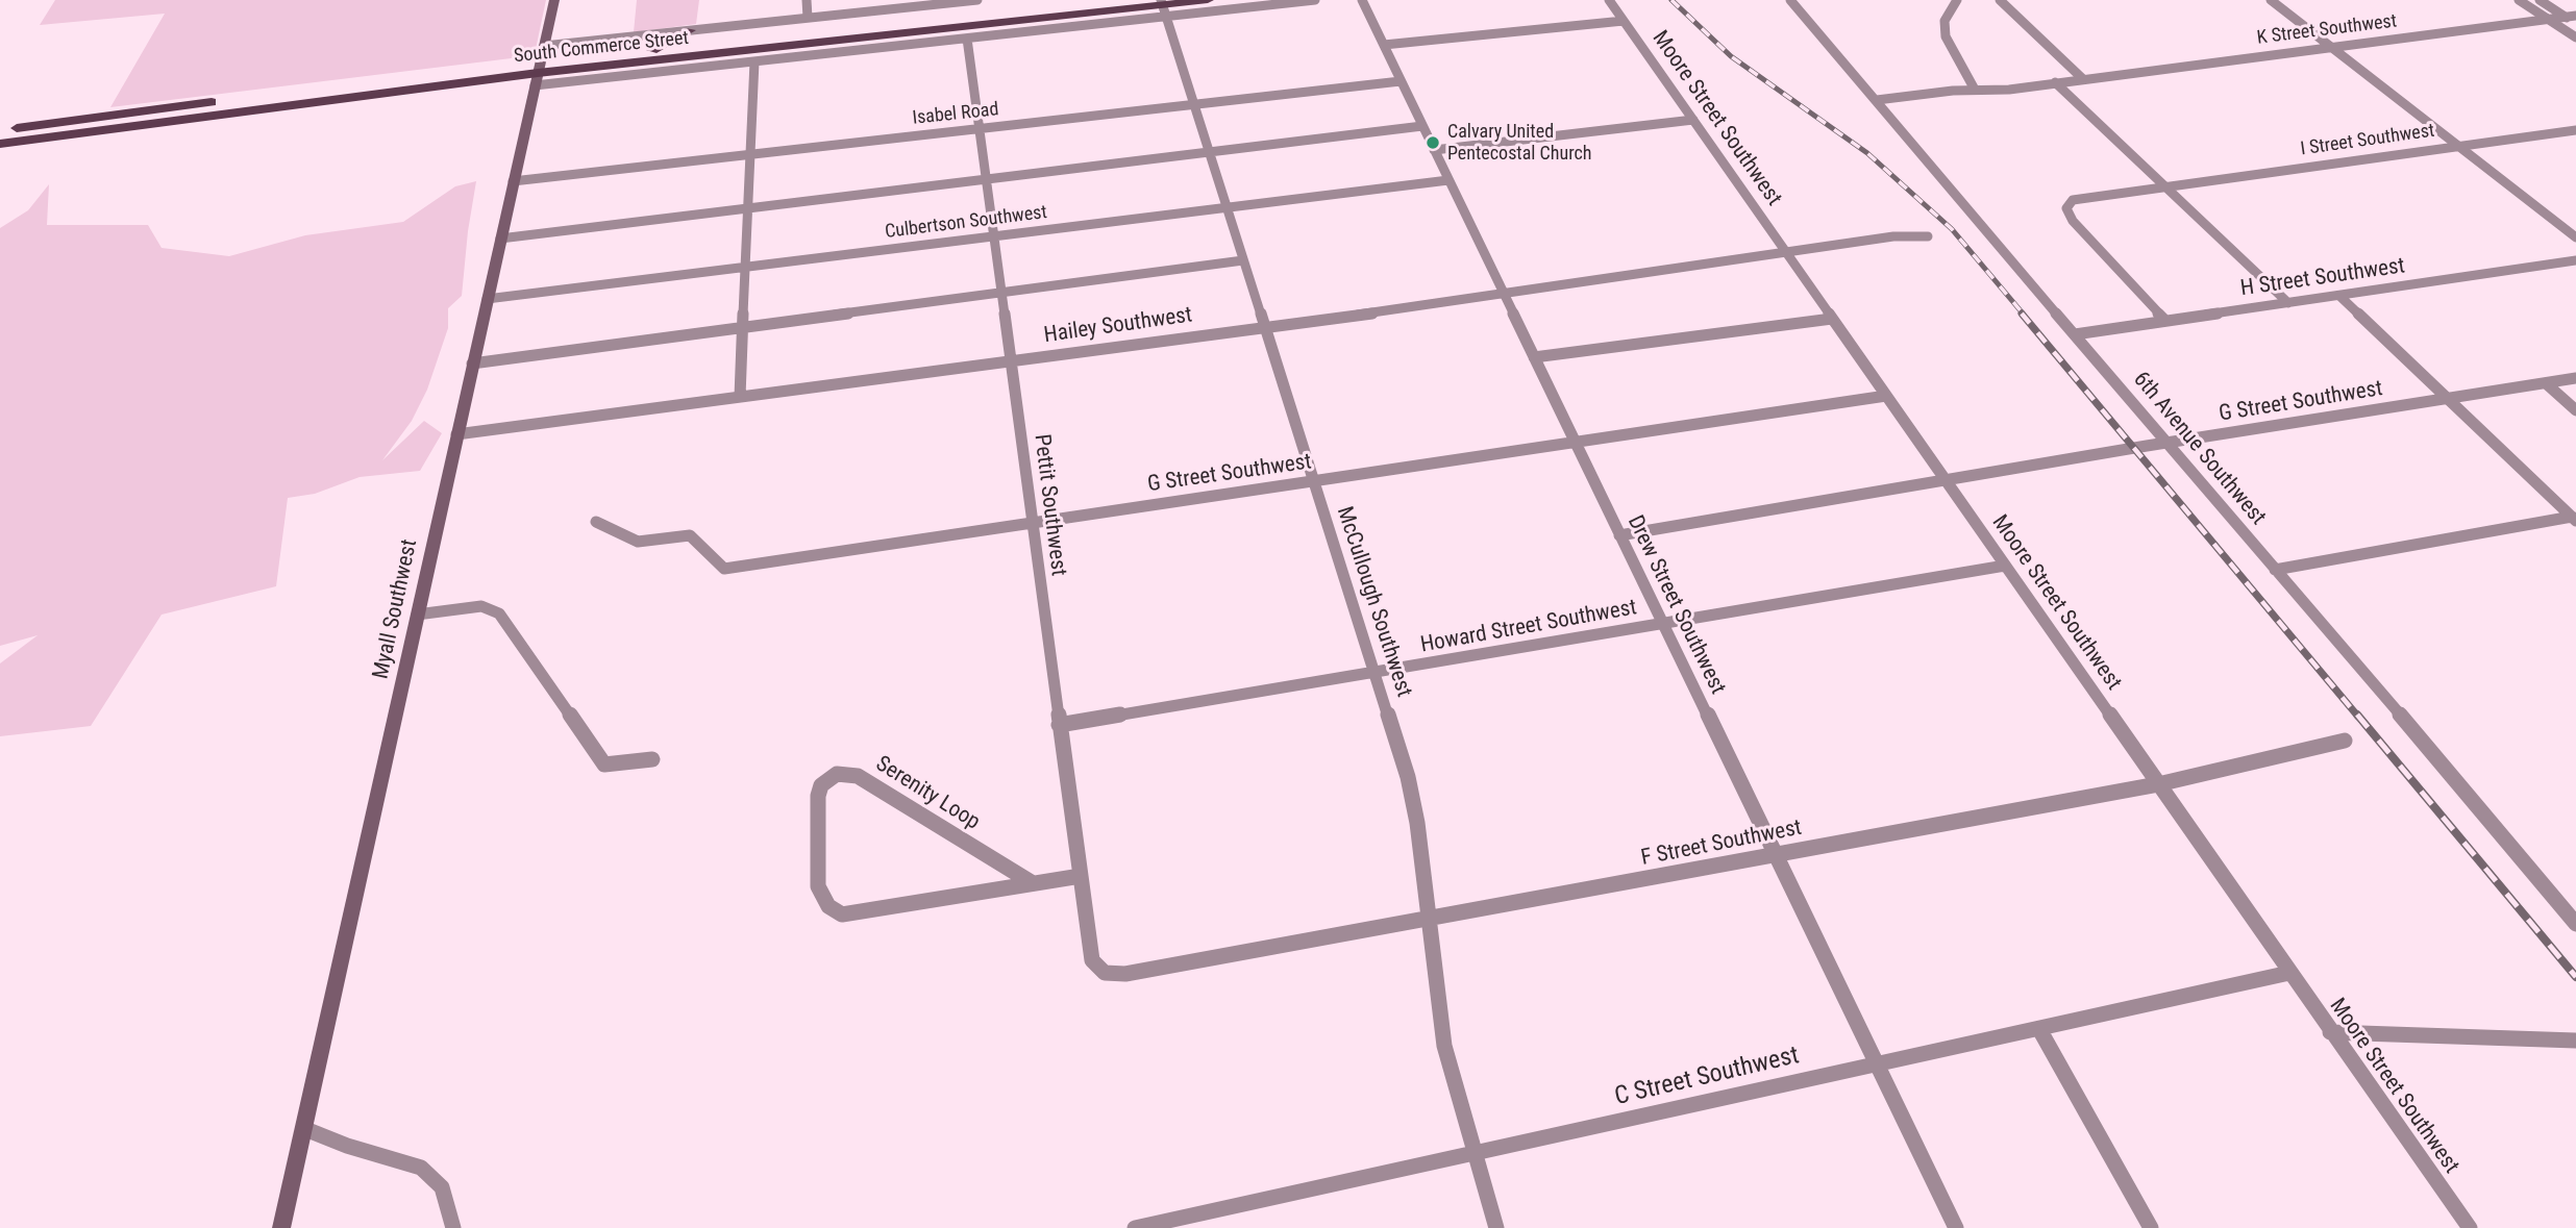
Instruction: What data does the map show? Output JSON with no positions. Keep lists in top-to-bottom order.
{
  "streets": {
    "main road": ["South Commerce Street"],
    "street": [
      "K Street Southwest",
      "Isabel Road",
      "Moore Street Southwest",
      "I Street Southwest",
      "Culbertson Southwest",
      "H Street Southwest",
      "Hailey Southwest",
      "G Street Southwest",
      "6th Avenue Southwest",
      "Pettit Southwest",
      "McCullough Southwest",
      "Drew Street Southwest",
      "Myall Southwest",
      "Howard Street Southwest",
      "Serenity Loop",
      "F Street Southwest",
      "C Street Southwest"
    ]
  },
  "crossings": [
    ["South Commerce Street", "McCullough Southwest"],
    ["South Commerce Street", "Myall Southwest"],
    ["Isabel Road", "Pettit Southwest"],
    ["Isabel Road", "McCullough Southwest"],
    ["Isabel Road", "Drew Street Southwest"],
    ["Isabel Road", "Myall Southwest"],
    ["Moore Street Southwest", "Hailey Southwest"],
    ["Moore Street Southwest", "G Street Southwest"],
    ["Moore Street Southwest", "Howard Street Southwest"],
    ["Moore Street Southwest", "F Street Southwest"],
    ["Moore Street Southwest", "C Street Southwest"],
    ["I Street Southwest", "H Street Southwest"],
    ["Culbertson Southwest", "Pettit Southwest"],
    ["Culbertson Southwest", "McCullough Southwest"],
    ["Culbertson Southwest", "Drew Street Southwest"],
    ["Culbertson Southwest", "Myall Southwest"],
    ["H Street Southwest", "6th Avenue Southwest"],
    ["Hailey Southwest", "Pettit Southwest"],
    ["Hailey Southwest", "McCullough Southwest"],
    ["Hailey Southwest", "Drew Street Southwest"],
    ["Hailey Southwest", "Myall Southwest"],
    ["G Street Southwest", "6th Avenue Southwest"],
    ["G Street Southwest", "Pettit Southwest"],
    ["G Street Southwest", "McCullough Southwest"],
    ["G Street Southwest", "Drew Street Southwest"],
    ["Pettit Southwest", "Howard Street Southwest"],
    ["Pettit Southwest", "Serenity Loop"],
    ["Pettit Southwest", "F Street Southwest"],
    ["McCullough Southwest", "Howard Street Southwest"],
    ["McCullough Southwest", "F Street Southwest"],
    ["McCullough Southwest", "C Street Southwest"],
    ["Drew Street Southwest", "Howard Street Southwest"],
    ["Drew Street Southwest", "F Street Southwest"],
    ["Drew Street Southwest", "C Street Southwest"]
  ],
  "places": ["Calvary United Pentecostal Church"]
}
